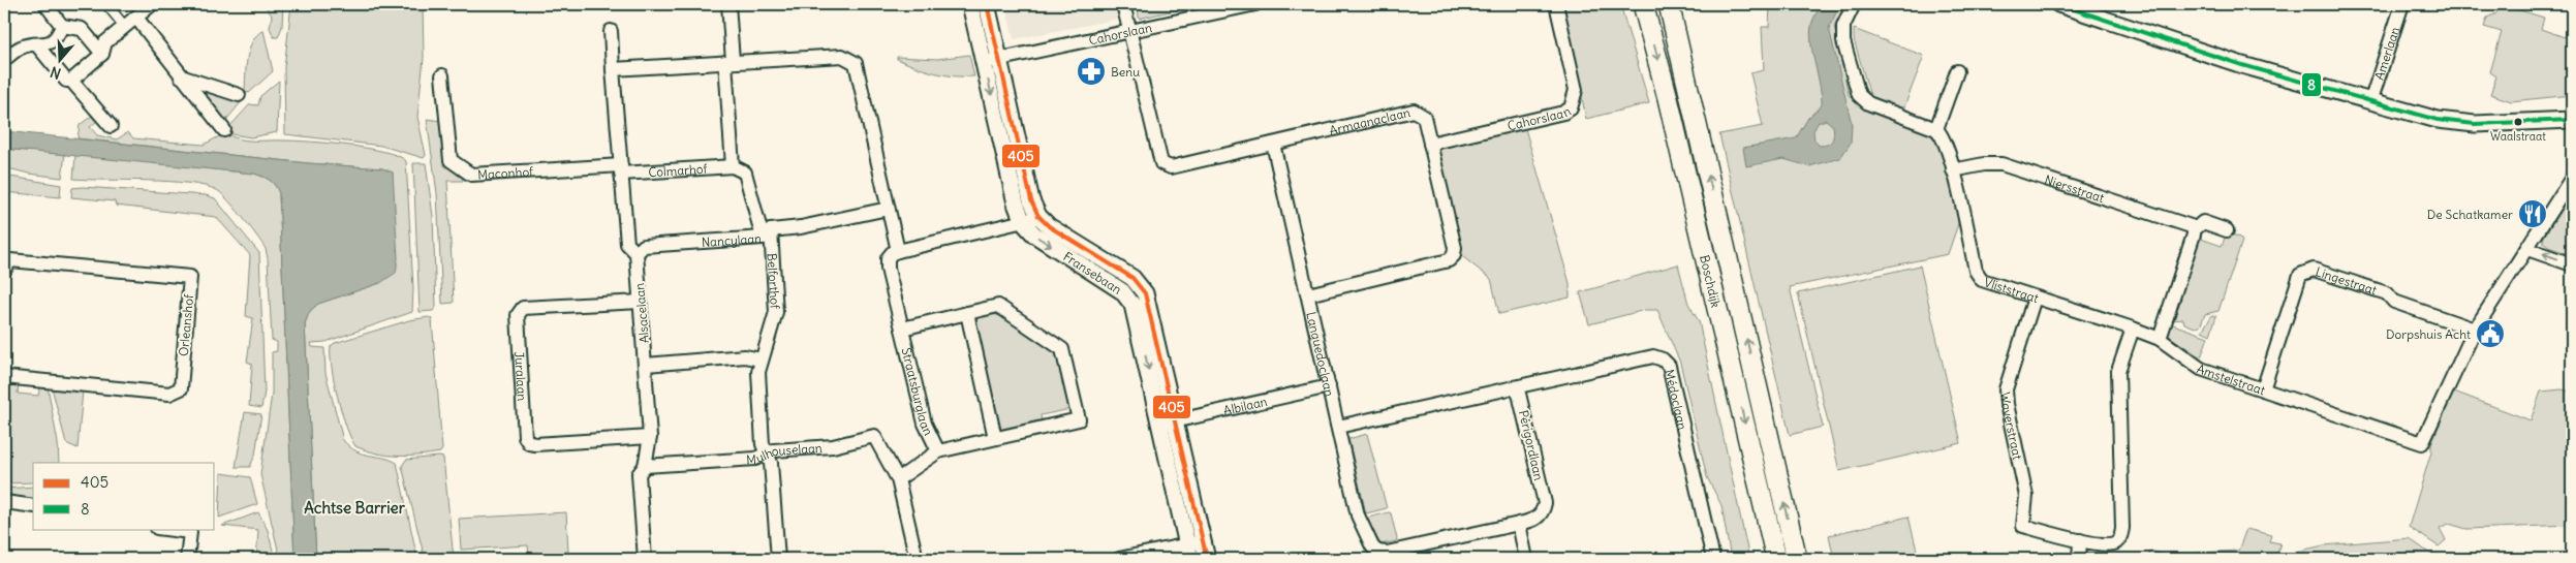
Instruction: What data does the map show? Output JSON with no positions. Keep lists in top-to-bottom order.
{
  "streets": {
    "main road": ["Boschdijk"],
    "street": [
      "Cahorslaan",
      "Amerlaan",
      "Armagnaclaan",
      "Colmarhof",
      "Maconhof",
      "Niersstraat",
      "Nancylaan",
      "Fransebaan",
      "Belforthof",
      "Lingestraat",
      "Vliststraat",
      "Alsacelaan",
      "Orleanshof",
      "Languedoclaan",
      "Juralaan",
      "Amstelstraat",
      "Straatsburglaan",
      "Médoclaan",
      "Albilaan",
      "Waverstraat",
      "Périgordlaan",
      "Mulhouselaan"
    ]
  },
  "crossings": [
    ["Cahorslaan", "Armagnaclaan"],
    ["Cahorslaan", "Fransebaan"],
    ["Armagnaclaan", "Languedoclaan"],
    ["Colmarhof", "Maconhof"],
    ["Colmarhof", "Alsacelaan"],
    ["Maconhof", "Alsacelaan"],
    ["Niersstraat", "Vliststraat"],
    ["Nancylaan", "Belforthof"],
    ["Nancylaan", "Alsacelaan"],
    ["Fransebaan", "Albilaan"],
    ["Belforthof", "Mulhouselaan"],
    ["Lingestraat", "Amstelstraat"],
    ["Vliststraat", "Amstelstraat"],
    ["Vliststraat", "Waverstraat"],
    ["Alsacelaan", "Juralaan"],
    ["Alsacelaan", "Mulhouselaan"],
    ["Languedoclaan", "Albilaan"],
    ["Languedoclaan", "Périgordlaan"],
    ["Straatsburglaan", "Mulhouselaan"],
    ["Médoclaan", "Périgordlaan"]
  ],
  "districts": ["Achtse Barrier"],
  "places": {
    "pharmacy": ["Benu"],
    "other": ["Waalstraat"],
    "restaurant": ["De Schatkamer"],
    "public building": ["Dorpshuis Acht"]
  },
  "lines": ["transit line 405", "transit line 8"],
  "legend": ["405", "8"],
  "north": "bottom"
}
